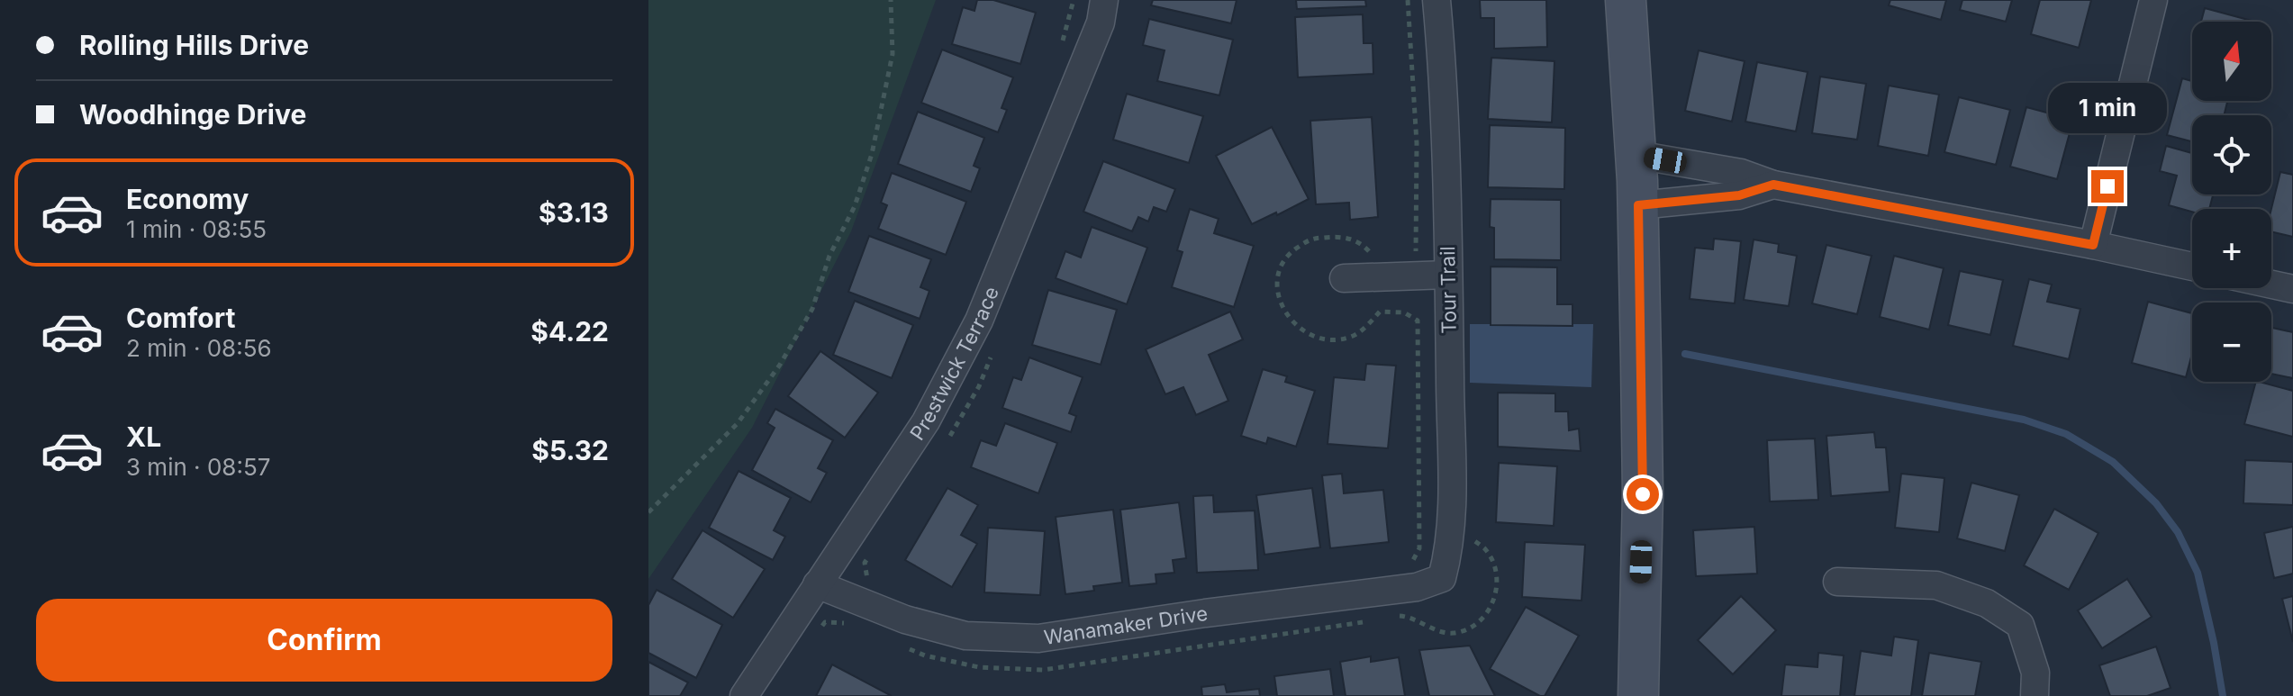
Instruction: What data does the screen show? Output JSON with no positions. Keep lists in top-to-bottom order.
{
  "streets": {
    "street": ["Tour Trail", "Prestwick Terrace", "Wanamaker Drive"]
  },
  "crossings": [
    ["Tour Trail", "Wanamaker Drive"],
    ["Prestwick Terrace", "Wanamaker Drive"]
  ],
  "north": "top",
  "page": {
    "banner": ["Rolling Hills Drive", "Woodhinge Drive"],
    "map_buttons": ["+", "−"],
    "bubble": "1 min",
    "list": [
      {
        "name": "Economy",
        "note": "1 min · 08:55",
        "value": "$3.13"
      },
      {
        "name": "Comfort",
        "note": "2 min · 08:56",
        "value": "$4.22"
      },
      {
        "name": "XL",
        "note": "3 min · 08:57",
        "value": "$5.32"
      }
    ],
    "buttons": "Confirm"
  }
}
